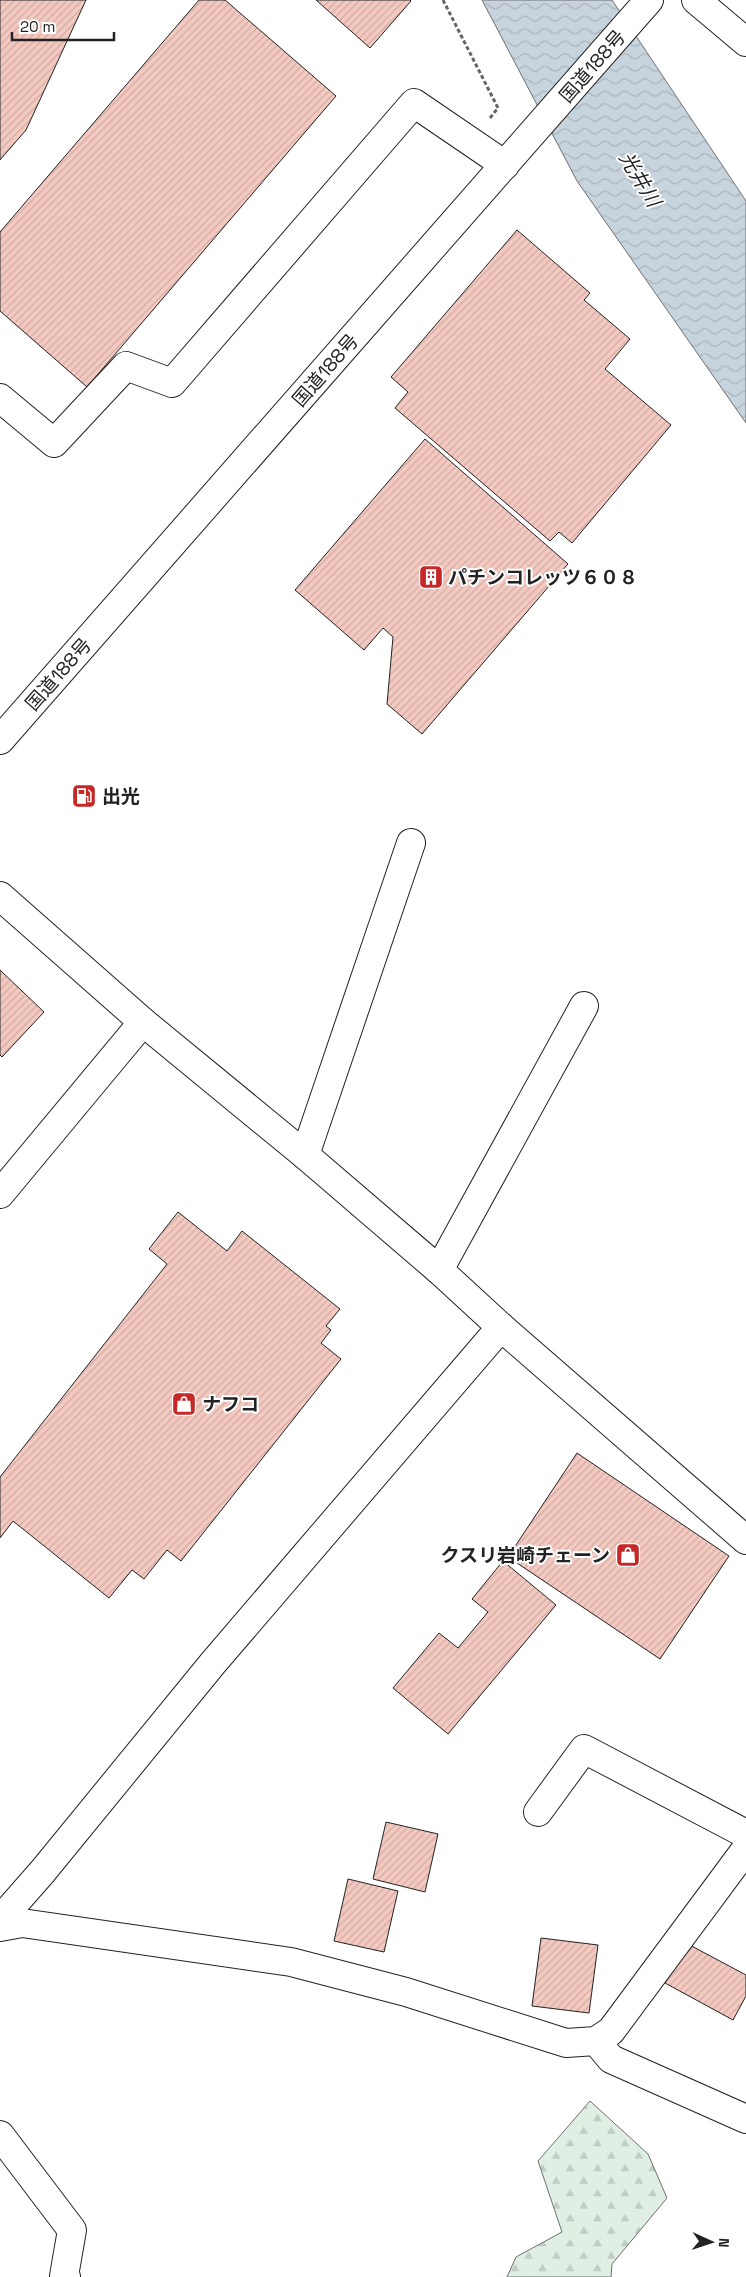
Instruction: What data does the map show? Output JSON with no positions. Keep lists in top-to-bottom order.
{
  "streets": {
    "main road": ["国道188号"]
  },
  "water": ["光井川"],
  "places": {
    "building": ["パチンコレッツ６０８"],
    "fuel station": ["出光"],
    "shop": ["ナフコ", "クスリ岩崎チェーン"]
  },
  "scale_bar": "20 m",
  "north": "right"
}
